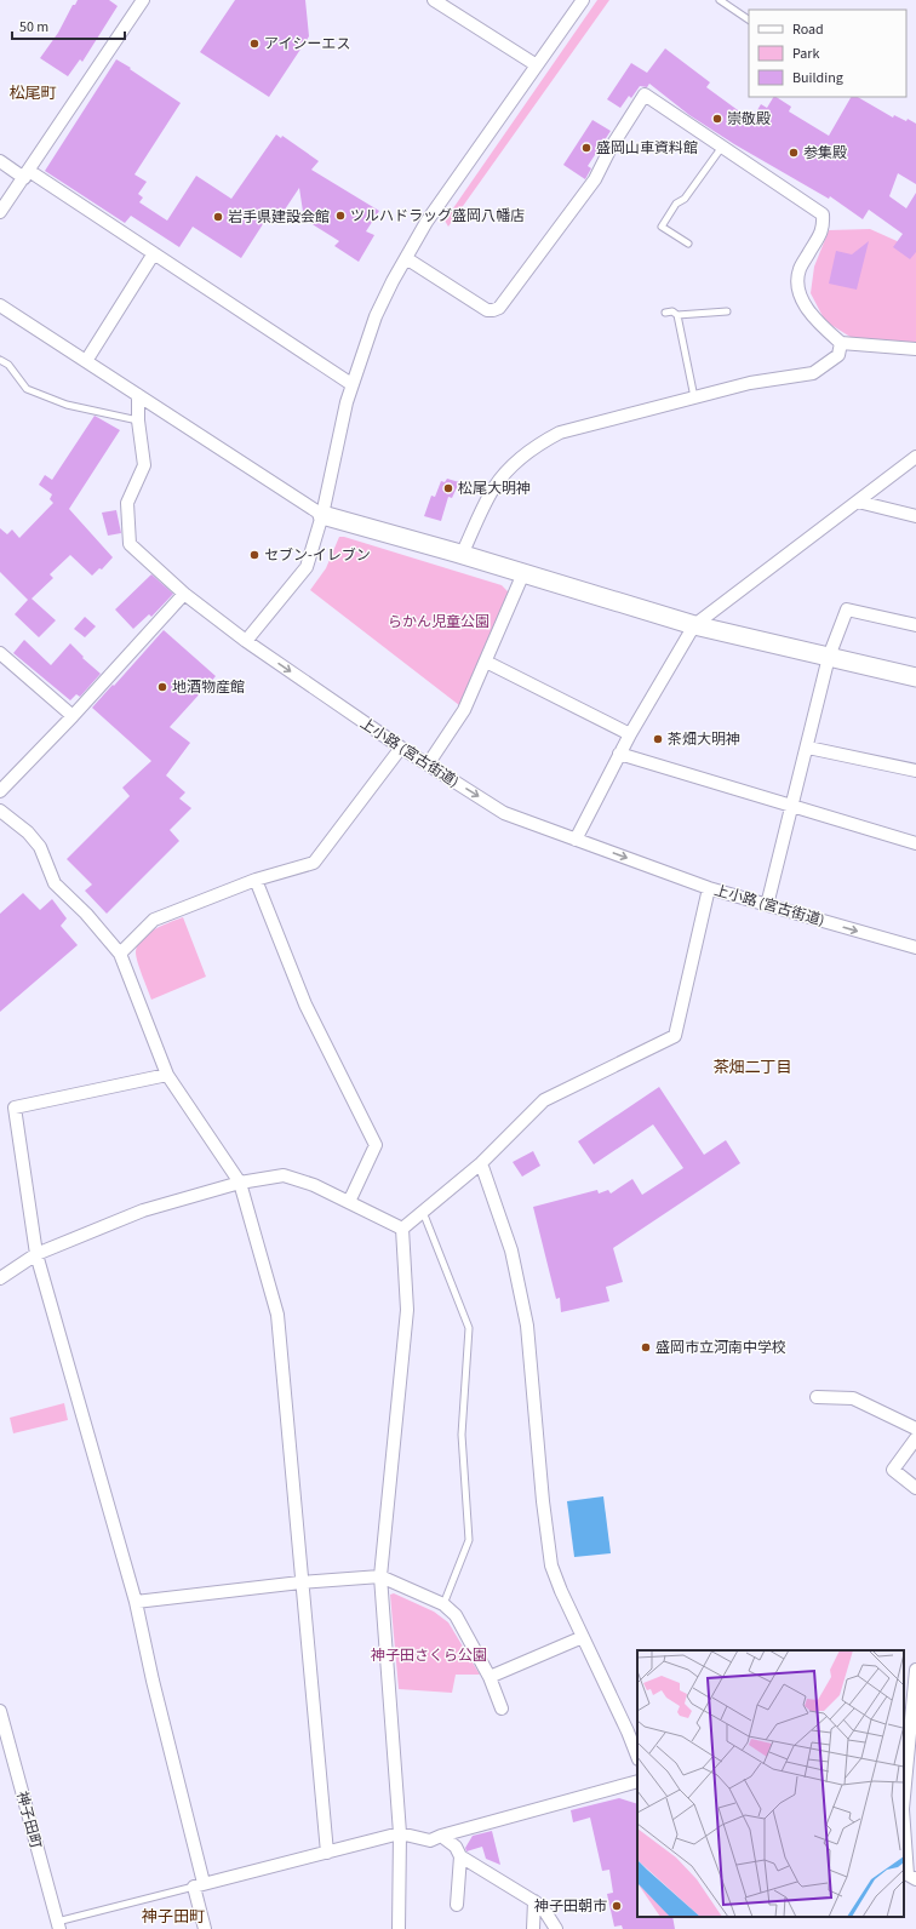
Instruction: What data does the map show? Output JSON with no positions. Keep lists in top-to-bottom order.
{
  "streets": {
    "street": ["上小路 (宮古街道)", "神子田町"]
  },
  "districts": ["松尾町", "茶畑二丁目", "神子田町"],
  "parks": ["らかん児童公園", "神子田さくら公園"],
  "places": [
    "アイシーエス",
    "崇敬殿",
    "盛岡山車資料館",
    "参集殿",
    "ツルハドラッグ盛岡八幡店",
    "岩手県建設会館",
    "松尾大明神",
    "セブン-イレブン",
    "地酒物産館",
    "茶畑大明神",
    "盛岡市立河南中学校",
    "神子田朝市"
  ],
  "legend": ["Road", "Park", "Building"],
  "scale_bar": "50 m"
}
